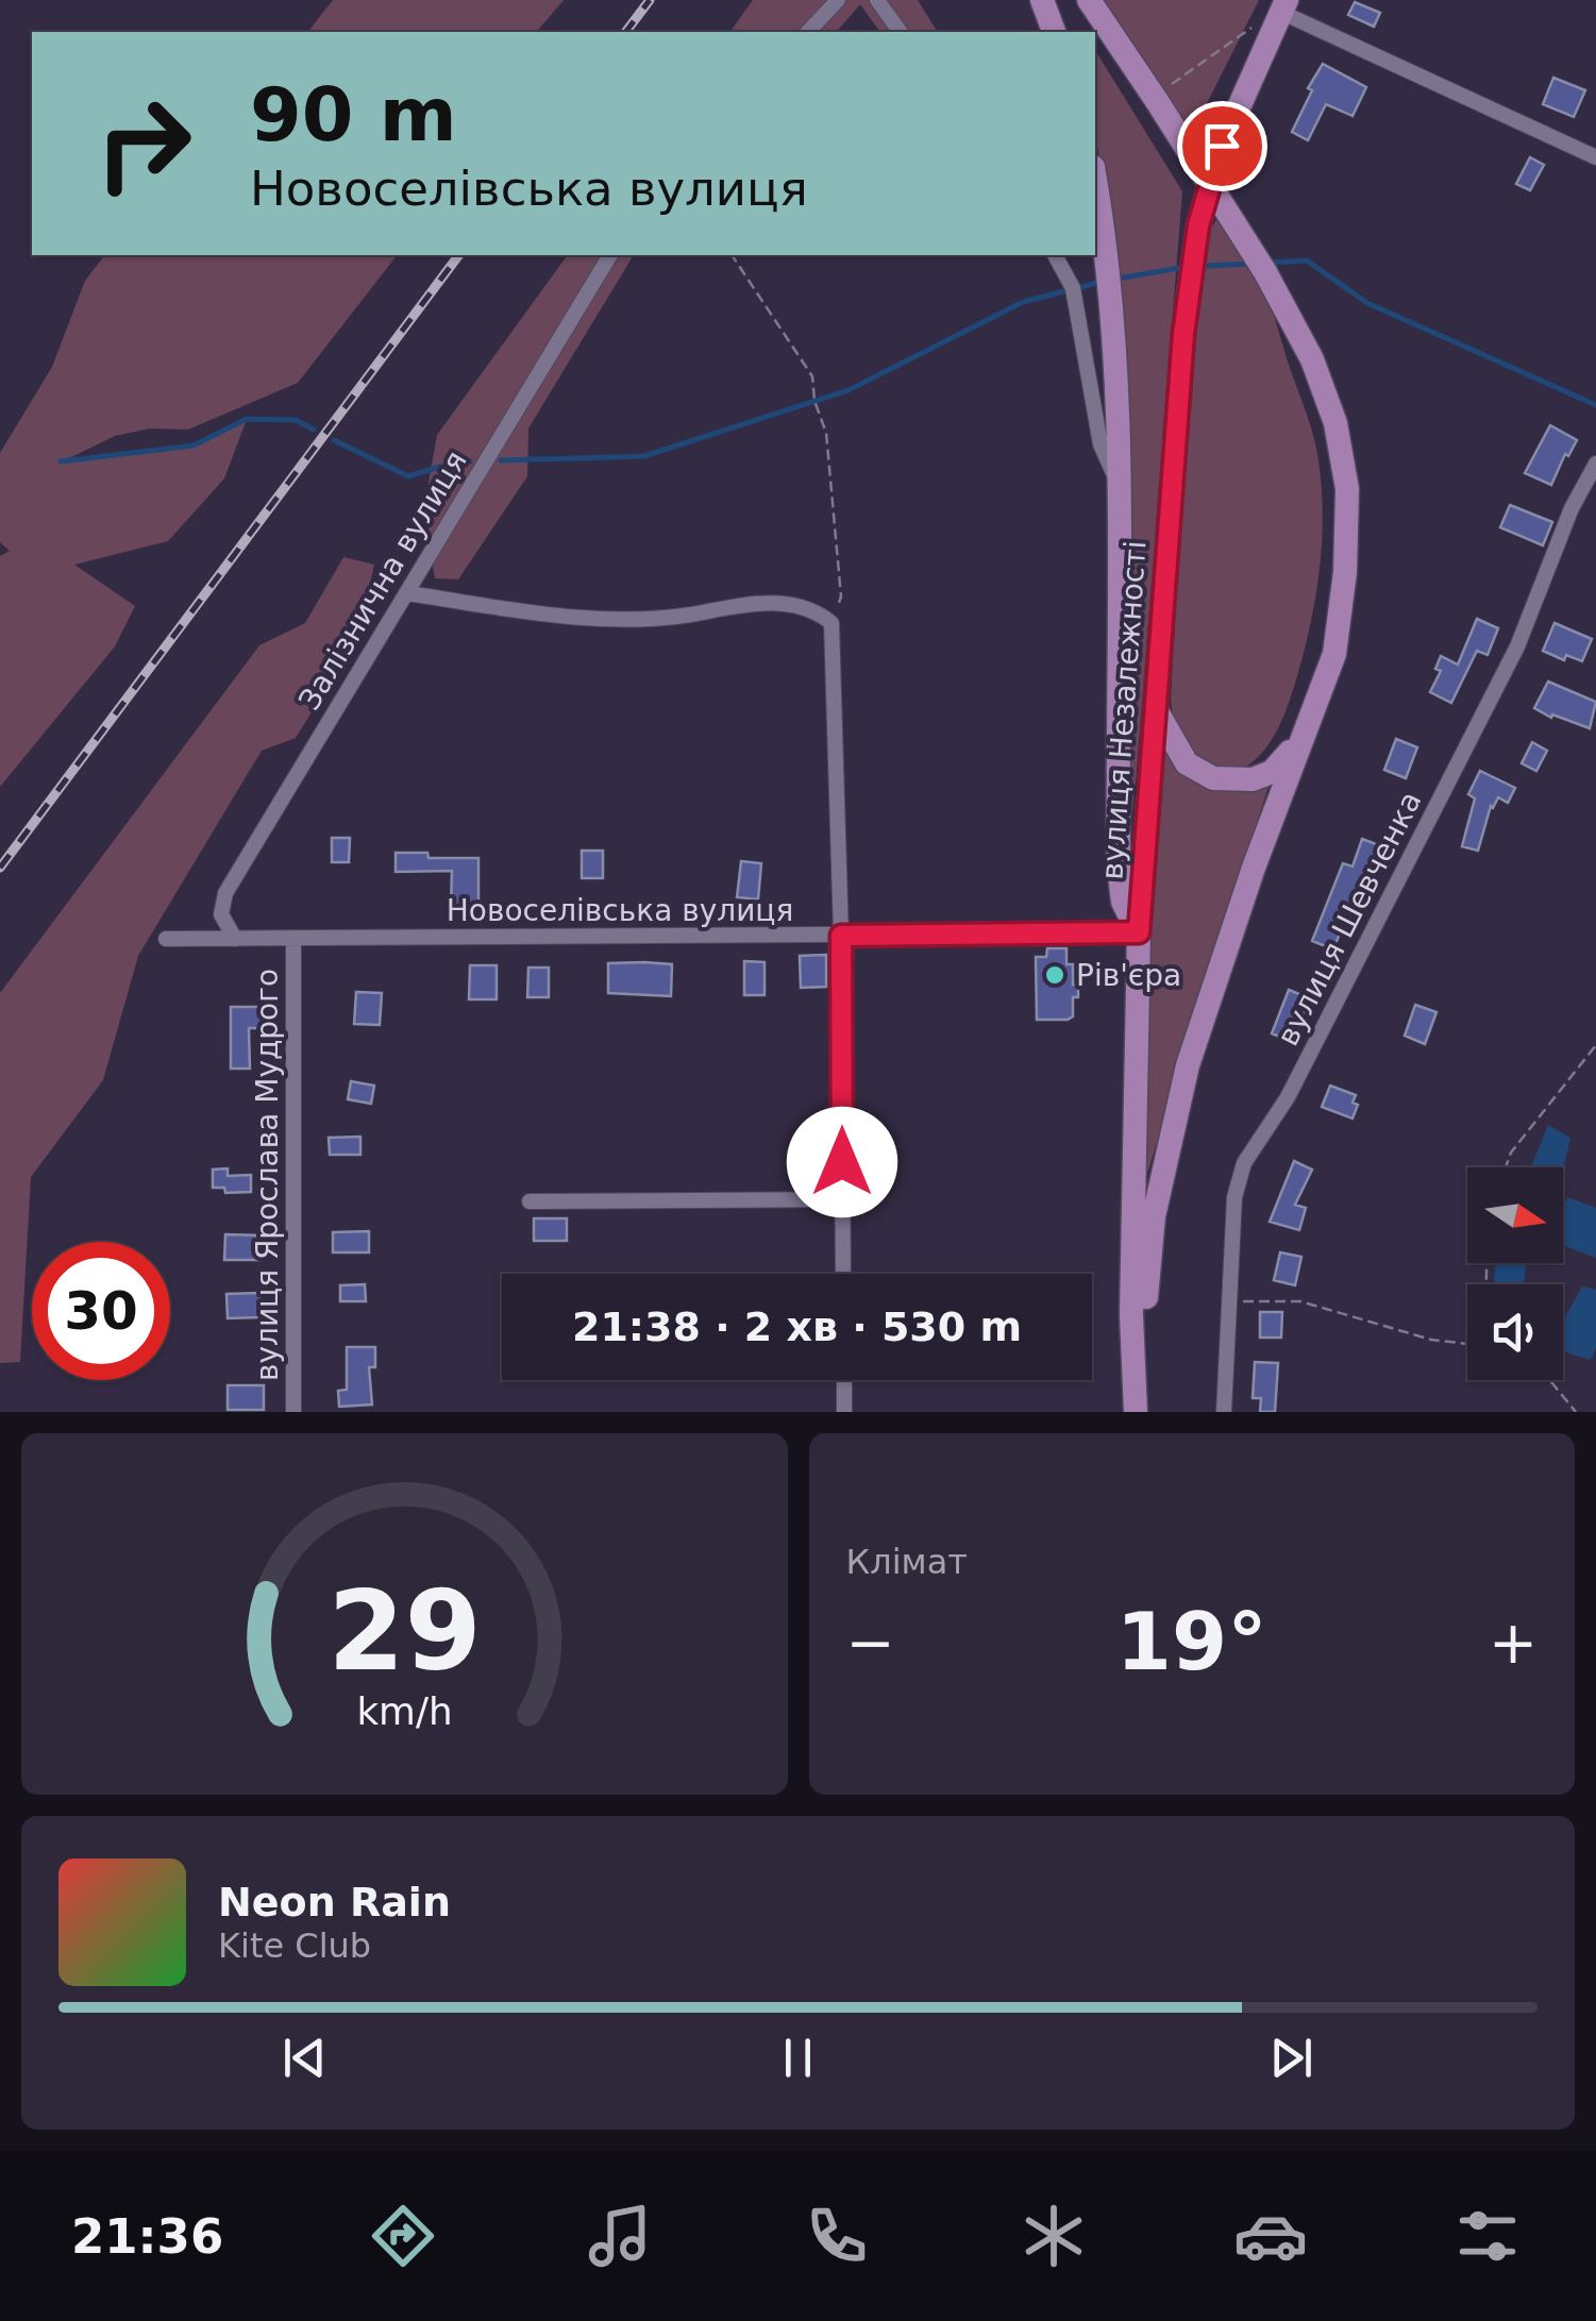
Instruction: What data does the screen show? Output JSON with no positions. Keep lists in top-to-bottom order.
{
  "streets": {
    "main road": ["вулиця Незалежності"],
    "street": [
      "Залізнична вулиця",
      "Новоселівська вулиця",
      "вулиця Шевченка",
      "вулиця Ярослава Мудрого"
    ]
  },
  "crossings": [
    ["Залізнична вулиця", "Новоселівська вулиця"],
    ["вулиця Незалежності", "Новоселівська вулиця"],
    ["Новоселівська вулиця", "вулиця Ярослава Мудрого"]
  ],
  "places": ["Рів'єра"],
  "north": "right",
  "page": {
    "turn": ["90 m", "Новоселівська вулиця"],
    "limit": "30",
    "trip": "21:38 · 2 хв · 530 m",
    "tile": "Клімат",
    "heat": ["−", "19°", "+"],
    "song": ["Neon Rain", "Kite Club"],
    "tabs": "21:36",
    "gauge": ["29", "km/h"]
  }
}
